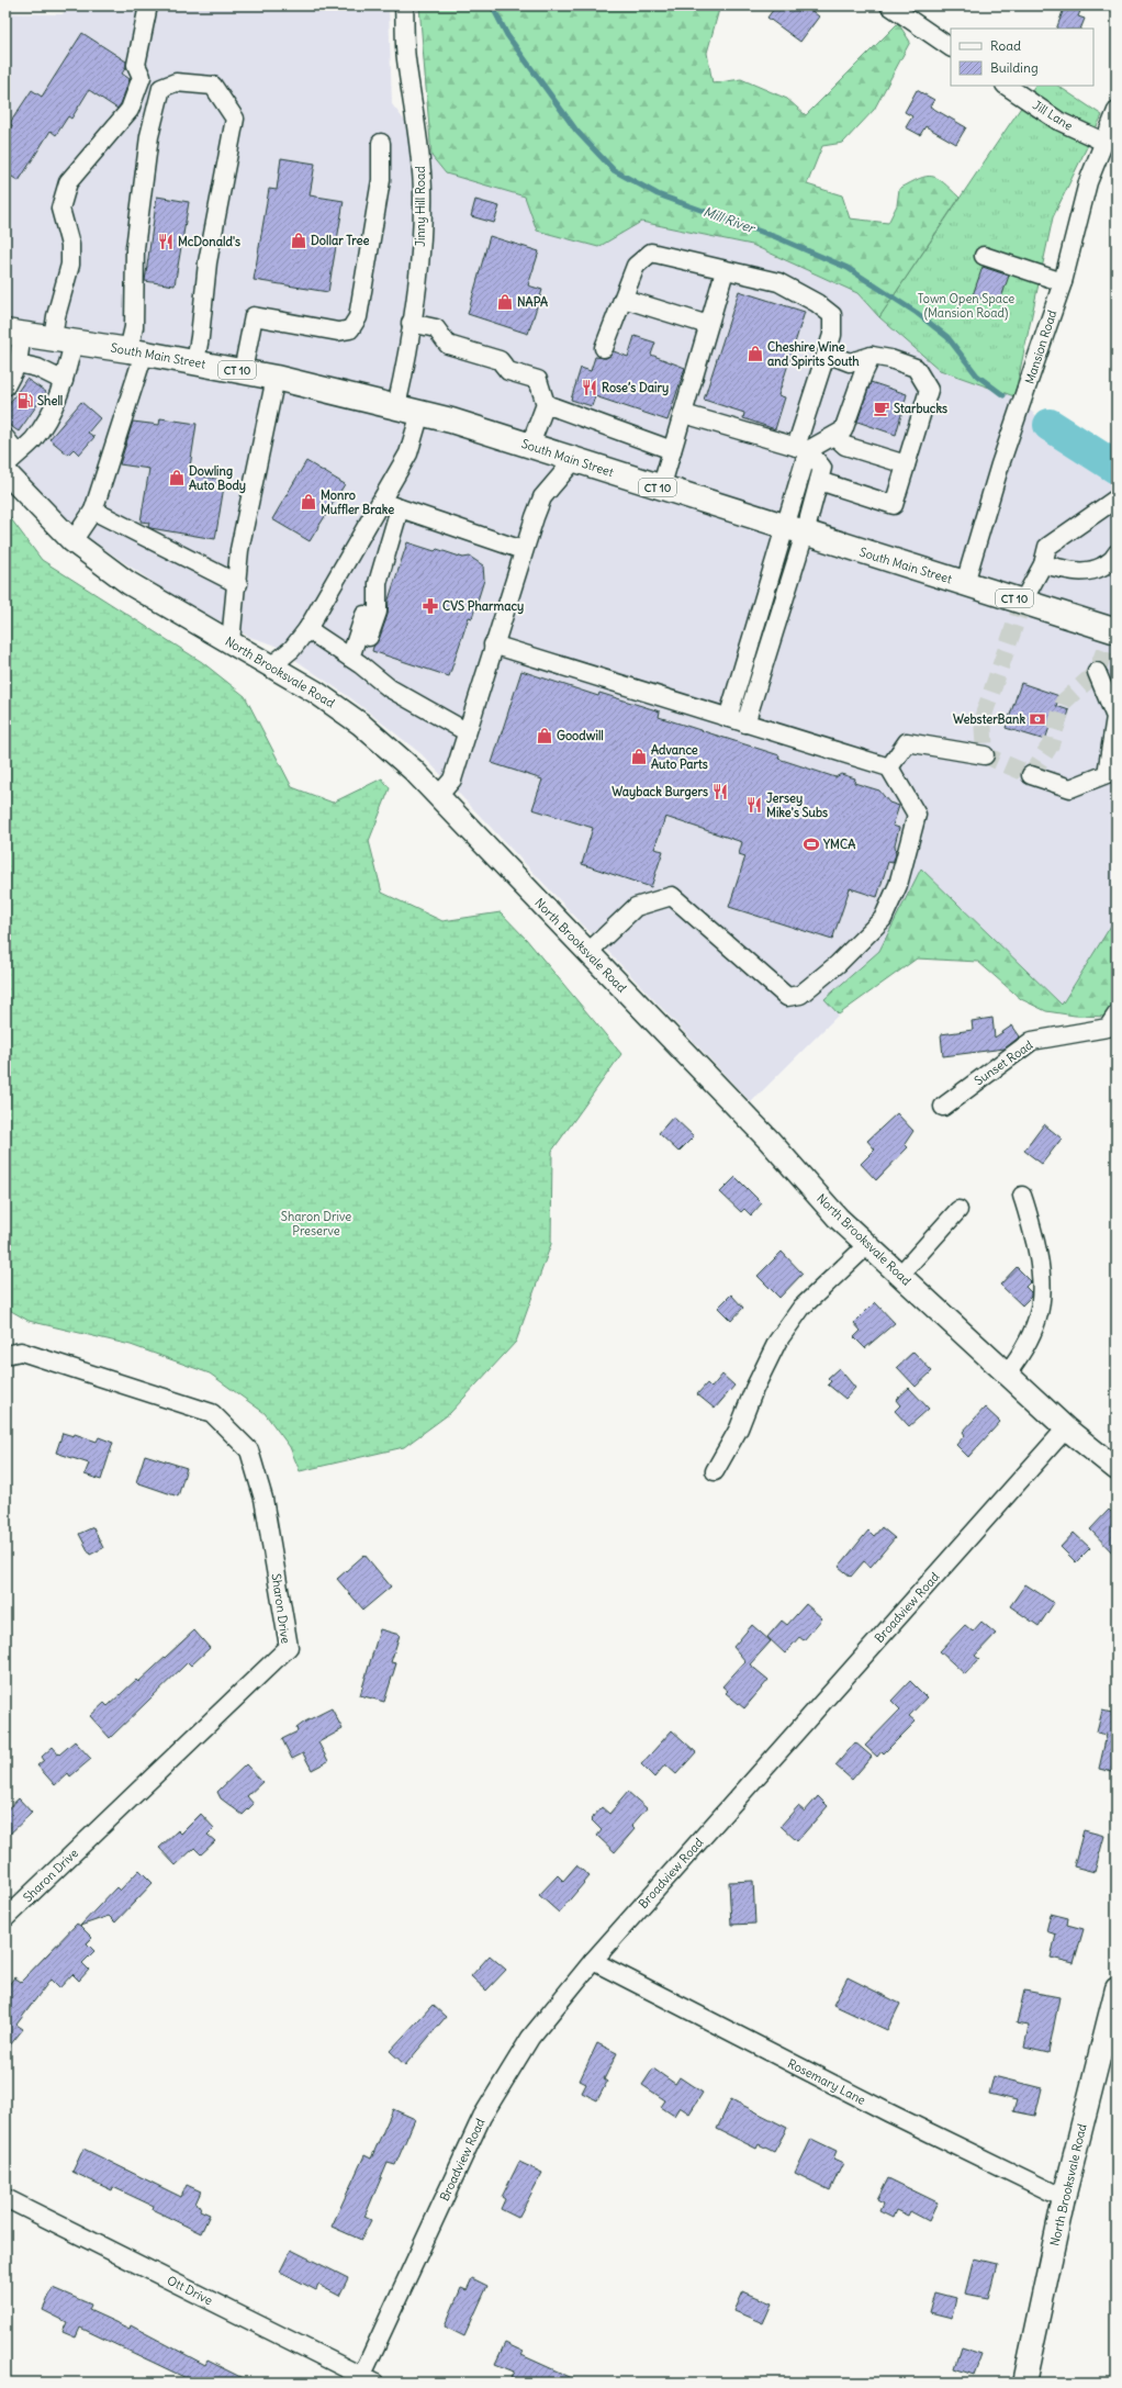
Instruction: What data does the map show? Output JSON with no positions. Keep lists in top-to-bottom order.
{
  "streets": {
    "highway": ["South Main Street", "CT 10"],
    "main road": ["North Brooksvale Road"],
    "street": [
      "Jill Lane",
      "Jinny Hill Road",
      "Mansion Road",
      "Sunset Road",
      "Broadview Road",
      "Sharon Drive",
      "Rosemary Lane",
      "Ott Drive"
    ]
  },
  "crossings": [
    ["Jill Lane", "Mansion Road"],
    ["Jinny Hill Road", "South Main Street"],
    ["Mansion Road", "South Main Street"],
    ["North Brooksvale Road", "Broadview Road"],
    ["North Brooksvale Road", "Rosemary Lane"],
    ["Broadview Road", "Rosemary Lane"],
    ["Broadview Road", "Ott Drive"]
  ],
  "water": ["Mill River"],
  "parks": ["Town Open Space (Mansion Road)", "Sharon Drive Preserve"],
  "places": {
    "shop": [
      "Dollar Tree",
      "NAPA",
      "Cheshire Wine and Spirits South",
      "Dowling Auto Body",
      "Monro Muffler Brake",
      "Goodwill",
      "Advance Auto Parts"
    ],
    "restaurant": [
      "McDonald's",
      "Rose’s Dairy",
      "Wayback Burgers",
      "Jersey Mike's Subs"
    ],
    "fuel station": ["Shell"],
    "cafe": ["Starbucks"],
    "pharmacy": ["CVS Pharmacy"],
    "bank": ["WebsterBank"],
    "sports": ["YMCA"]
  },
  "legend": ["Road", "Building"]
}
